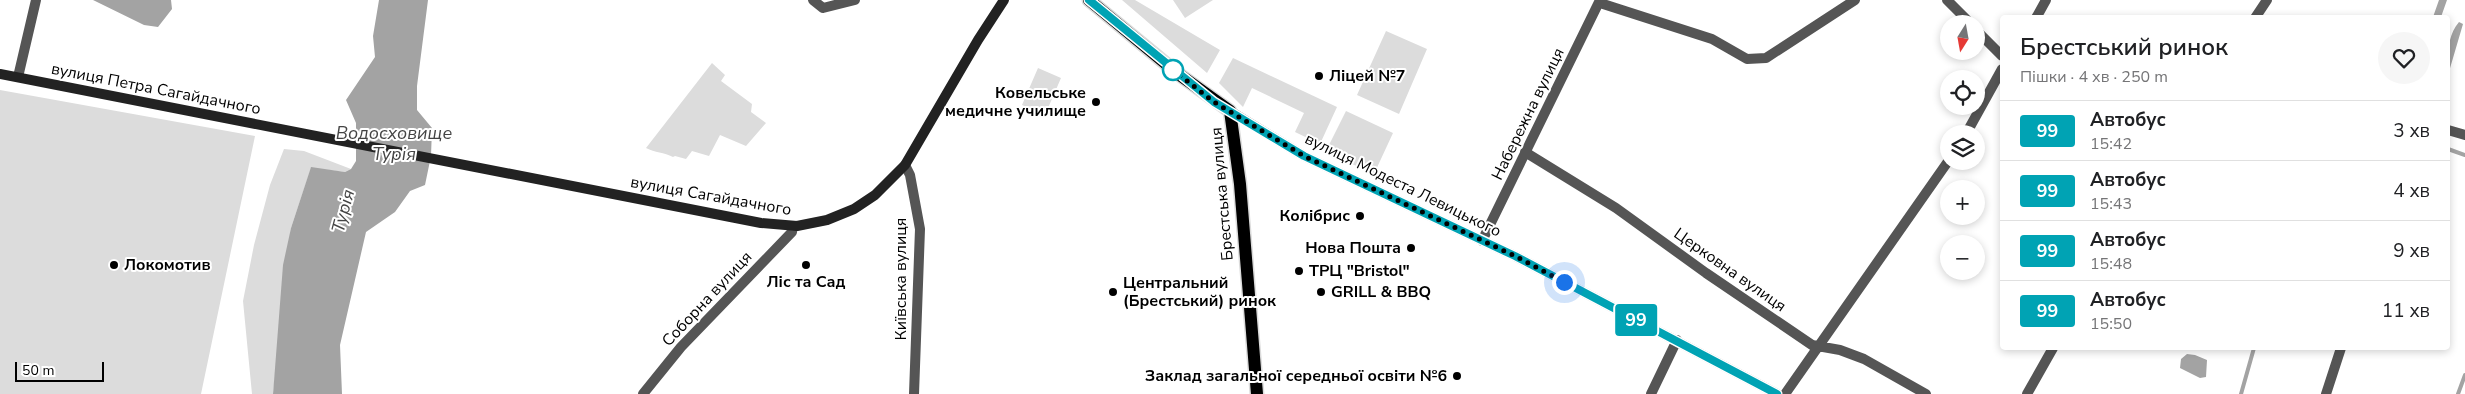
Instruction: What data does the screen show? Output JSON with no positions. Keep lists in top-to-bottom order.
{
  "streets": {
    "main road": ["вулиця Петра Сагайдачного", "Брестська вулиця", "вулиця Сагайдачного"],
    "street": [
      "Набережна вулиця",
      "вулиця Модеста Левицького",
      "Церковна вулиця",
      "Київська вулиця",
      "Соборна вулиця"
    ]
  },
  "crossings": [
    ["вулиця Петра Сагайдачного", "вулиця Сагайдачного"],
    ["Набережна вулиця", "вулиця Модеста Левицького"],
    ["Набережна вулиця", "Церковна вулиця"],
    ["вулиця Модеста Левицького", "Брестська вулиця"],
    ["вулиця Сагайдачного", "Київська вулиця"],
    ["вулиця Сагайдачного", "Соборна вулиця"]
  ],
  "water": ["Водосховище Турія", "Турія"],
  "places": [
    "Ліцей №7",
    "Ковельське медичне училище",
    "Колібрис",
    "Нова Пошта",
    "Локомотив",
    "Ліс та Сад",
    "ТРЦ \"Bristol\"",
    "Центральний (Брестський) ринок",
    "GRILL & BBQ",
    "Заклад загальної середньої освіти №6"
  ],
  "lines": ["bus line 99"],
  "scale_bar": "50 m",
  "north": "bottom",
  "page": {
    "on_map": "99",
    "map_buttons": ["+", "−"],
    "heading": ["Брестський ринок", "Пішки · 4 хв · 250 m"],
    "list": [
      {
        "mark": "99",
        "name": "Автобус",
        "note": "15:42",
        "value": "3 хв"
      },
      {
        "mark": "99",
        "name": "Автобус",
        "note": "15:43",
        "value": "4 хв"
      },
      {
        "mark": "99",
        "name": "Автобус",
        "note": "15:48",
        "value": "9 хв"
      },
      {
        "mark": "99",
        "name": "Автобус",
        "note": "15:50",
        "value": "11 хв"
      }
    ],
    "scale": "50 m"
  }
}
